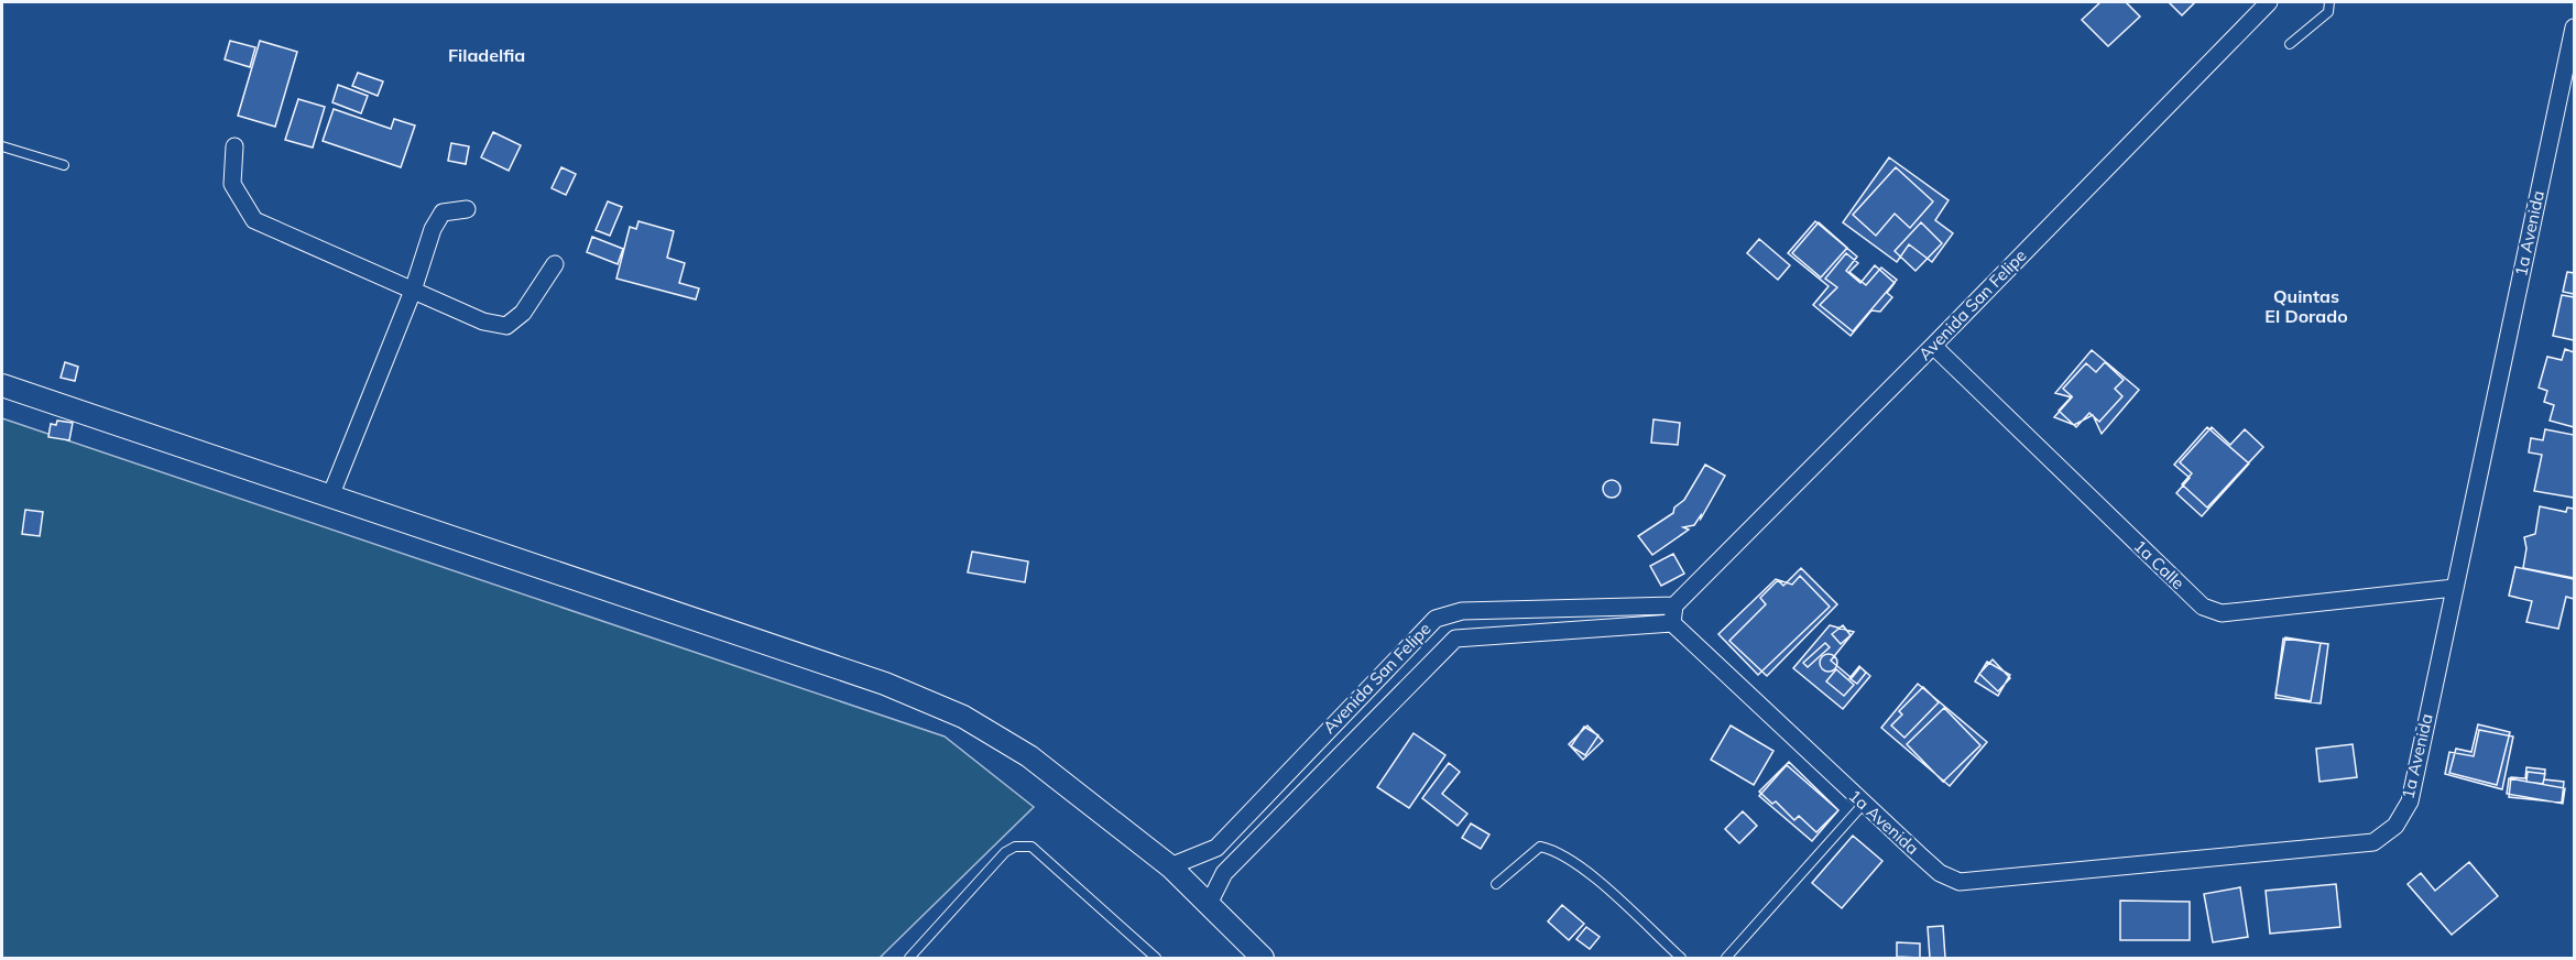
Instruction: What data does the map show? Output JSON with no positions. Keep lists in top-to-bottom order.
{
  "streets": {
    "street": ["1a Avenida", "Avenida San Felipe", "1a Calle"]
  },
  "crossings": [
    ["1a Avenida", "Avenida San Felipe"],
    ["1a Avenida", "1a Calle"],
    ["Avenida San Felipe", "1a Calle"]
  ],
  "districts": ["Filadelfia", "Quintas El Dorado"]
}
